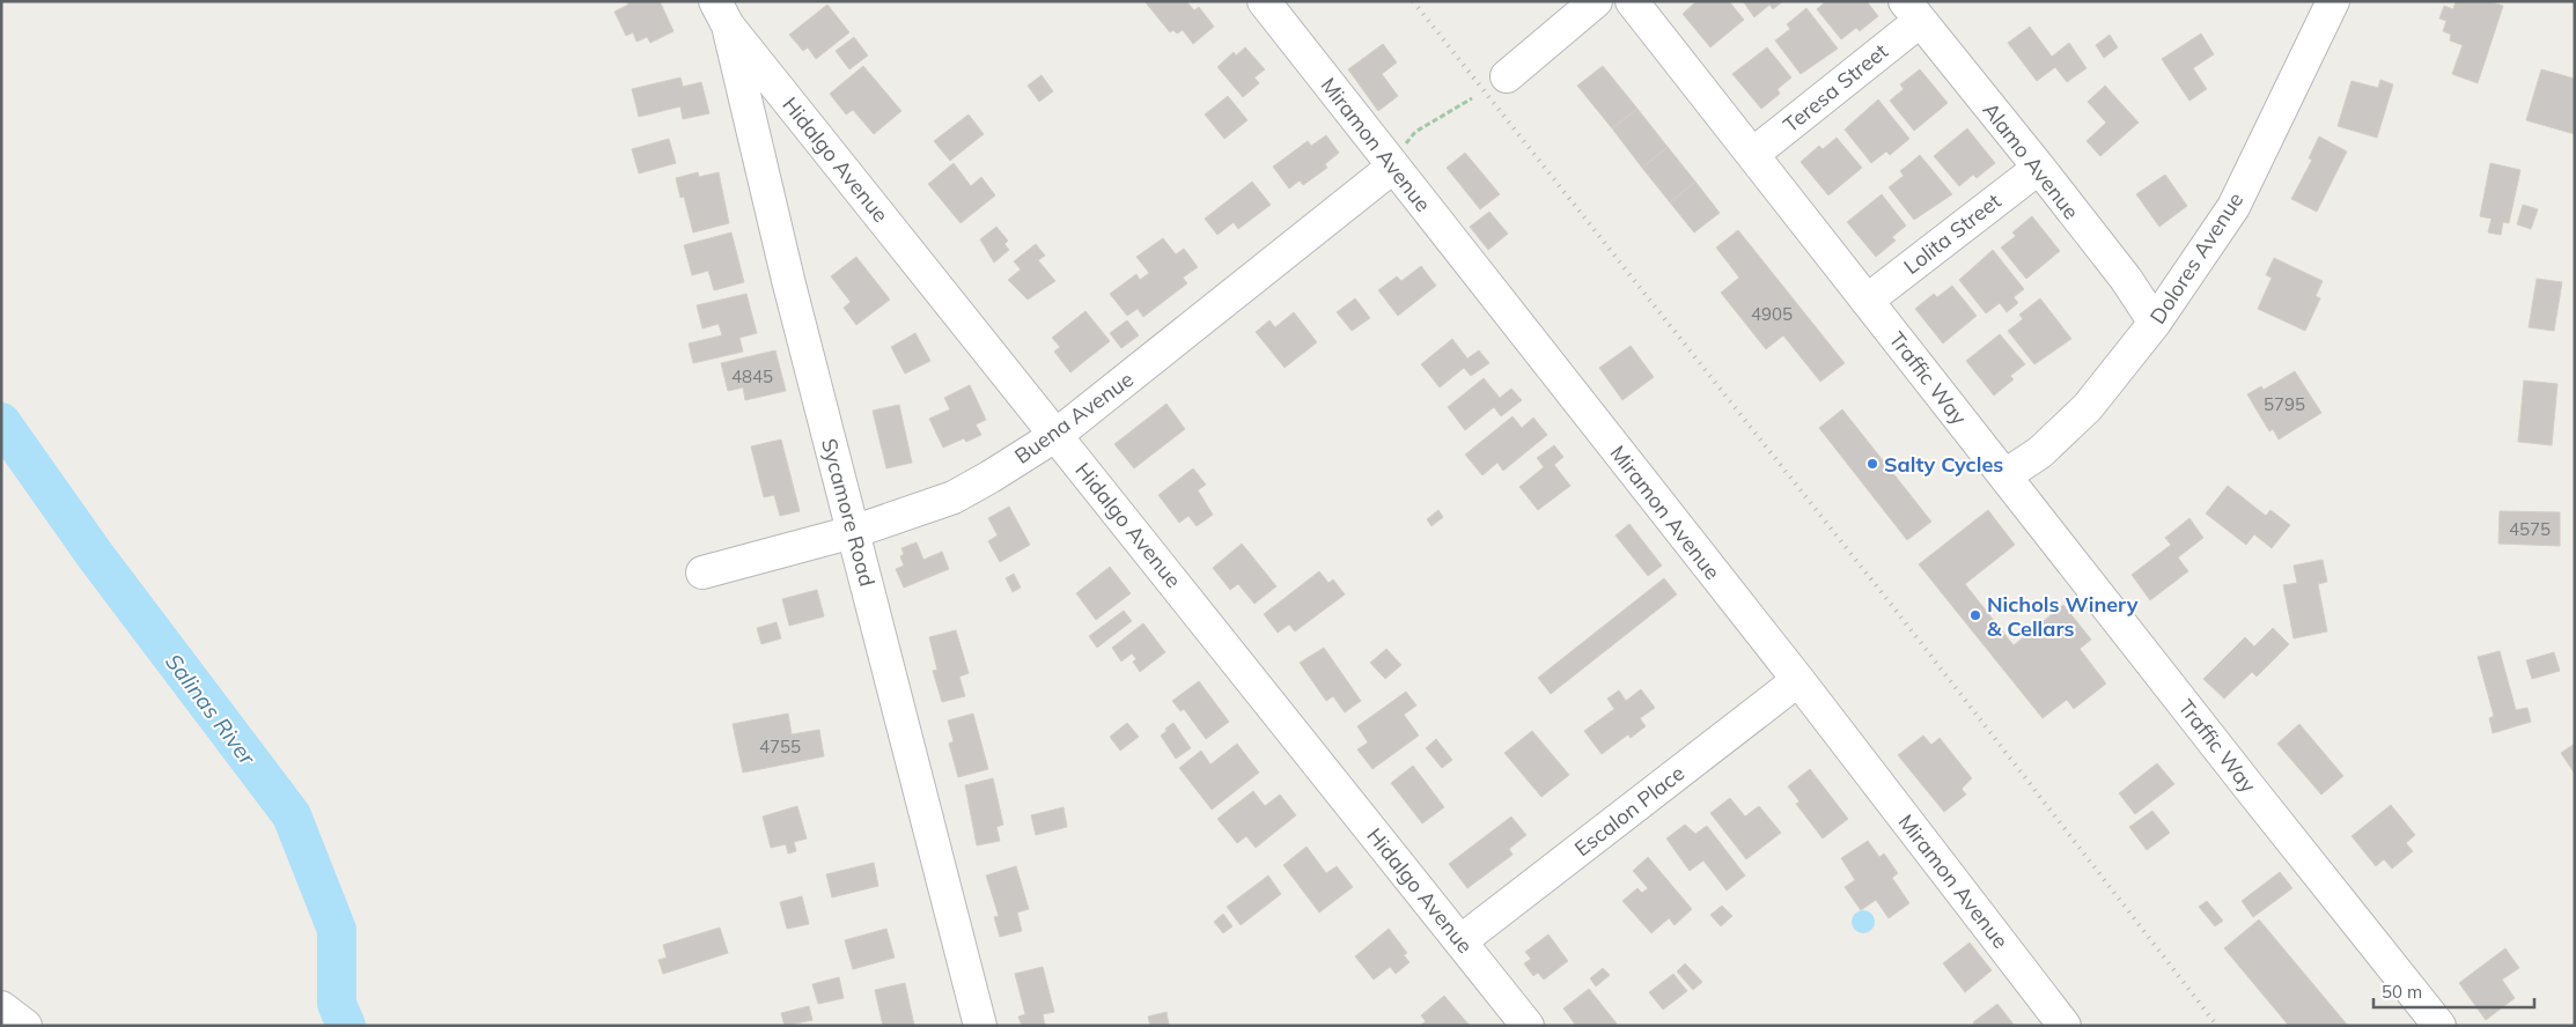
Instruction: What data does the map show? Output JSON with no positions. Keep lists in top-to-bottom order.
{
  "streets": {
    "street": [
      "Teresa Street",
      "Miramon Avenue",
      "Hidalgo Avenue",
      "Alamo Avenue",
      "Lolita Street",
      "Dolores Avenue",
      "Traffic Way",
      "Buena Avenue",
      "Sycamore Road",
      "Escalon Place"
    ]
  },
  "crossings": [
    ["Teresa Street", "Alamo Avenue"],
    ["Teresa Street", "Traffic Way"],
    ["Miramon Avenue", "Buena Avenue"],
    ["Miramon Avenue", "Escalon Place"],
    ["Hidalgo Avenue", "Buena Avenue"],
    ["Hidalgo Avenue", "Sycamore Road"],
    ["Hidalgo Avenue", "Escalon Place"],
    ["Alamo Avenue", "Lolita Street"],
    ["Alamo Avenue", "Dolores Avenue"],
    ["Lolita Street", "Traffic Way"],
    ["Dolores Avenue", "Traffic Way"],
    ["Buena Avenue", "Sycamore Road"]
  ],
  "water": ["Salinas River"],
  "places": ["Salty Cycles", "Nichols Winery & Cellars"],
  "house_numbers": [
    "4905",
    "4845",
    "5795",
    "4575",
    "4755"
  ],
  "scale_bar": "50 m"
}
